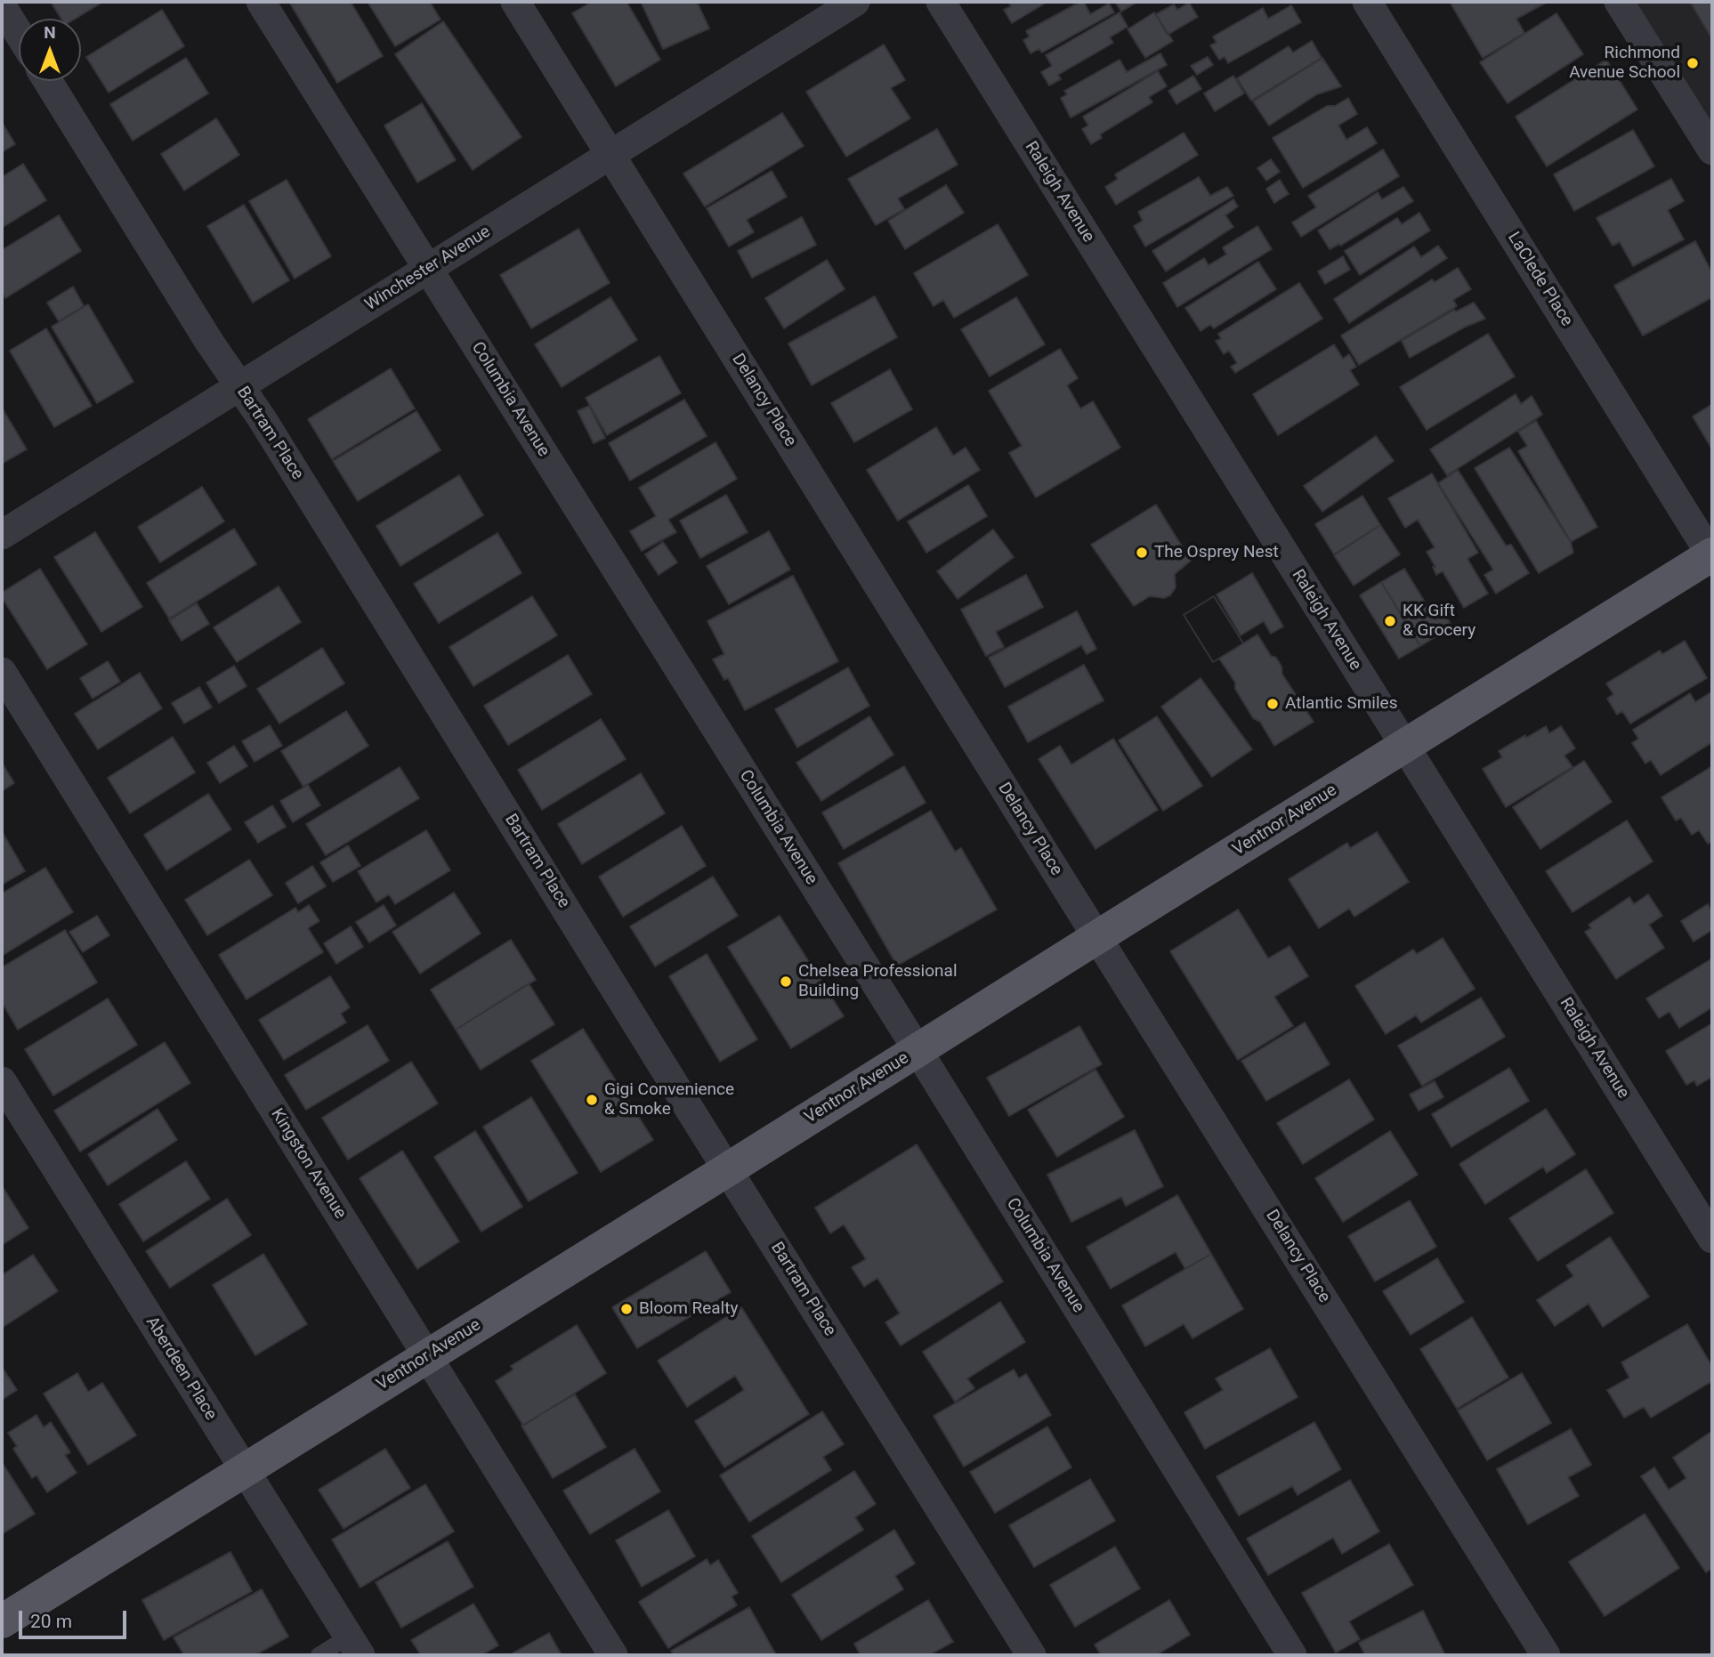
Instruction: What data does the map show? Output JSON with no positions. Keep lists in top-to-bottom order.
{
  "streets": {
    "main road": ["Ventnor Avenue"],
    "street": [
      "Raleigh Avenue",
      "Winchester Avenue",
      "LaClede Place",
      "Columbia Avenue",
      "Delancy Place",
      "Bartram Place",
      "Kingston Avenue",
      "Aberdeen Place"
    ]
  },
  "crossings": [
    ["Raleigh Avenue", "Ventnor Avenue"],
    ["Winchester Avenue", "Columbia Avenue"],
    ["Winchester Avenue", "Delancy Place"],
    ["Winchester Avenue", "Bartram Place"],
    ["LaClede Place", "Ventnor Avenue"],
    ["Columbia Avenue", "Ventnor Avenue"],
    ["Delancy Place", "Ventnor Avenue"],
    ["Bartram Place", "Ventnor Avenue"],
    ["Ventnor Avenue", "Kingston Avenue"],
    ["Ventnor Avenue", "Aberdeen Place"]
  ],
  "places": [
    "Richmond Avenue School",
    "The Osprey Nest",
    "KK Gift & Grocery",
    "Atlantic Smiles",
    "Chelsea Professional Building",
    "Gigi Convenience & Smoke",
    "Bloom Realty"
  ],
  "scale_bar": "20 m",
  "north": "top"
}
